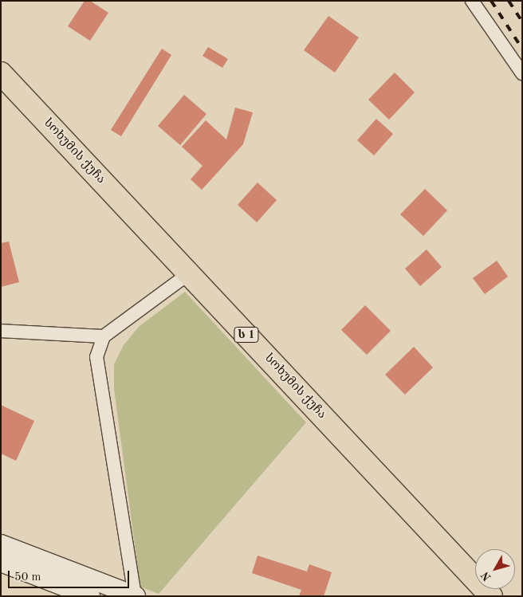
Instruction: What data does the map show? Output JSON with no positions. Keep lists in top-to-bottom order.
{
  "streets": {
    "highway": ["სოხუმის ქუჩა", "ს 1"]
  },
  "scale_bar": "50 m",
  "north": "bottom left"
}
